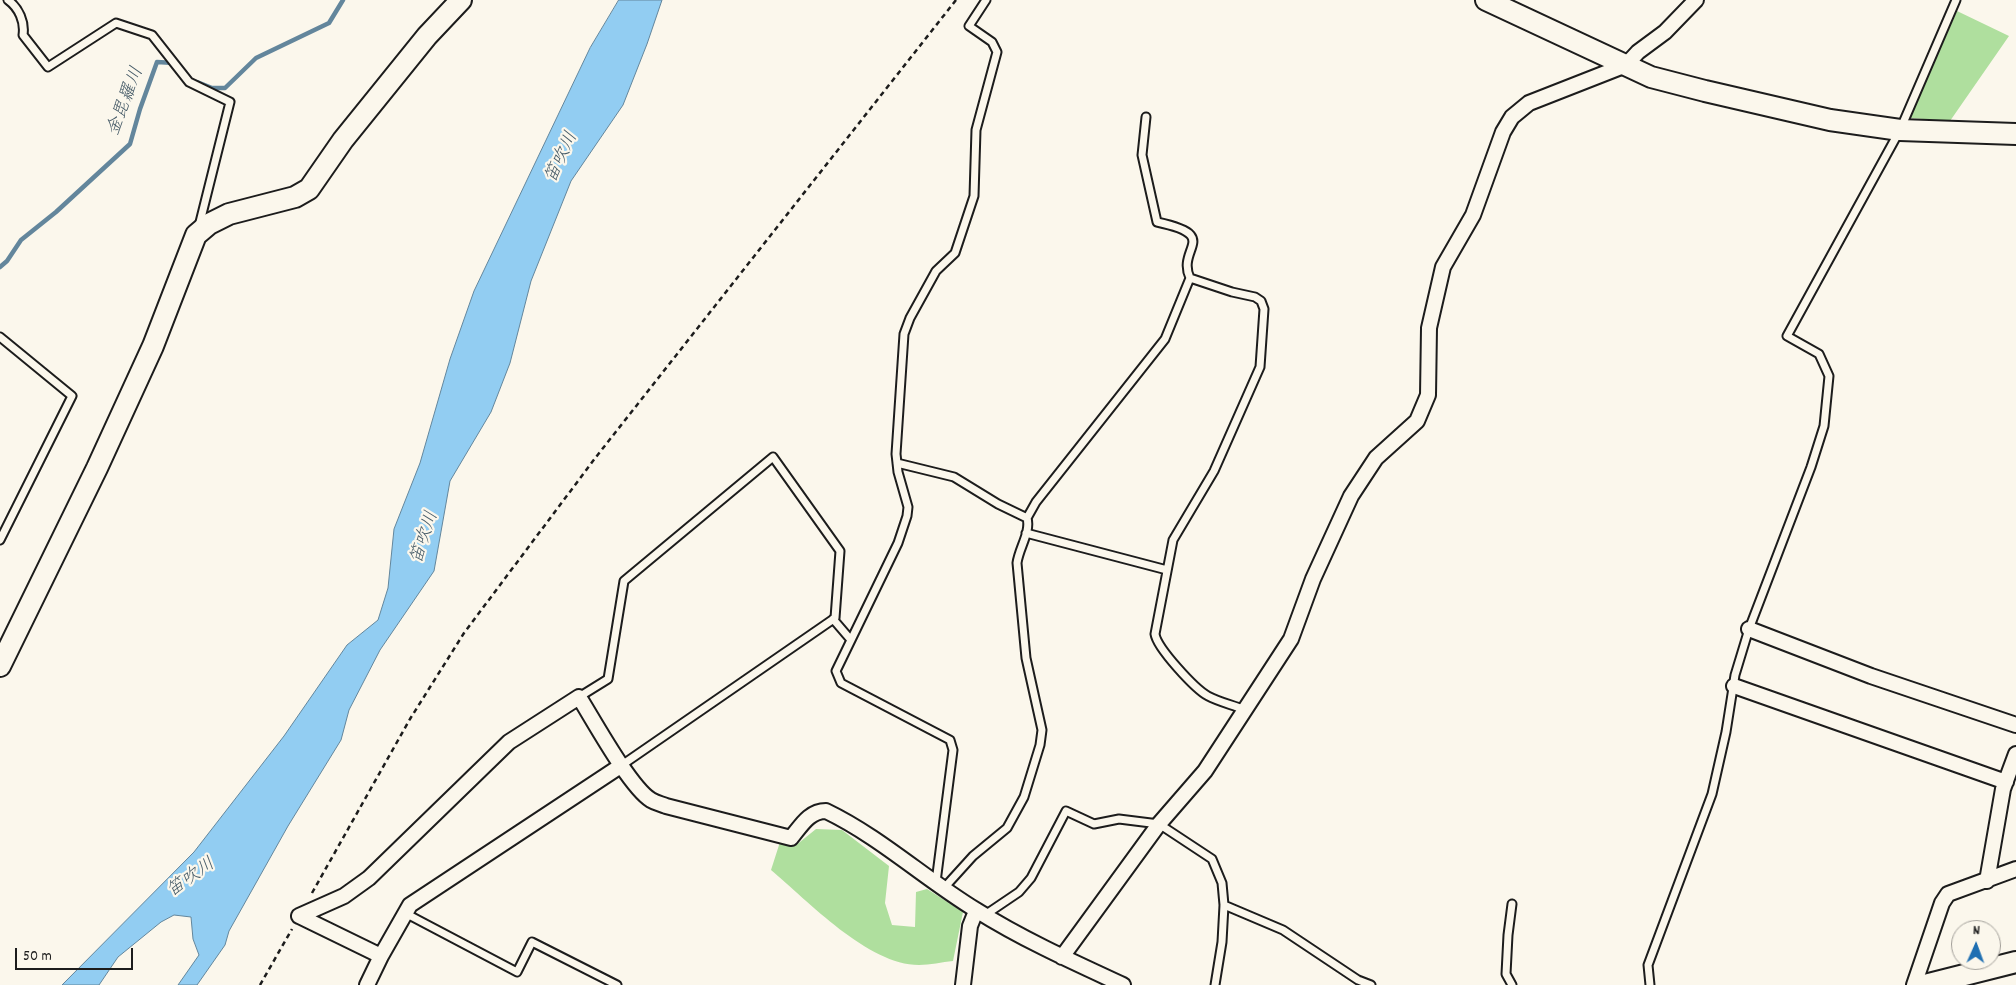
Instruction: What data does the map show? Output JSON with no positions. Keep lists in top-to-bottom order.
{
  "water": ["金毘羅川", "笛吹川"],
  "scale_bar": "50 m",
  "north": "top"
}
